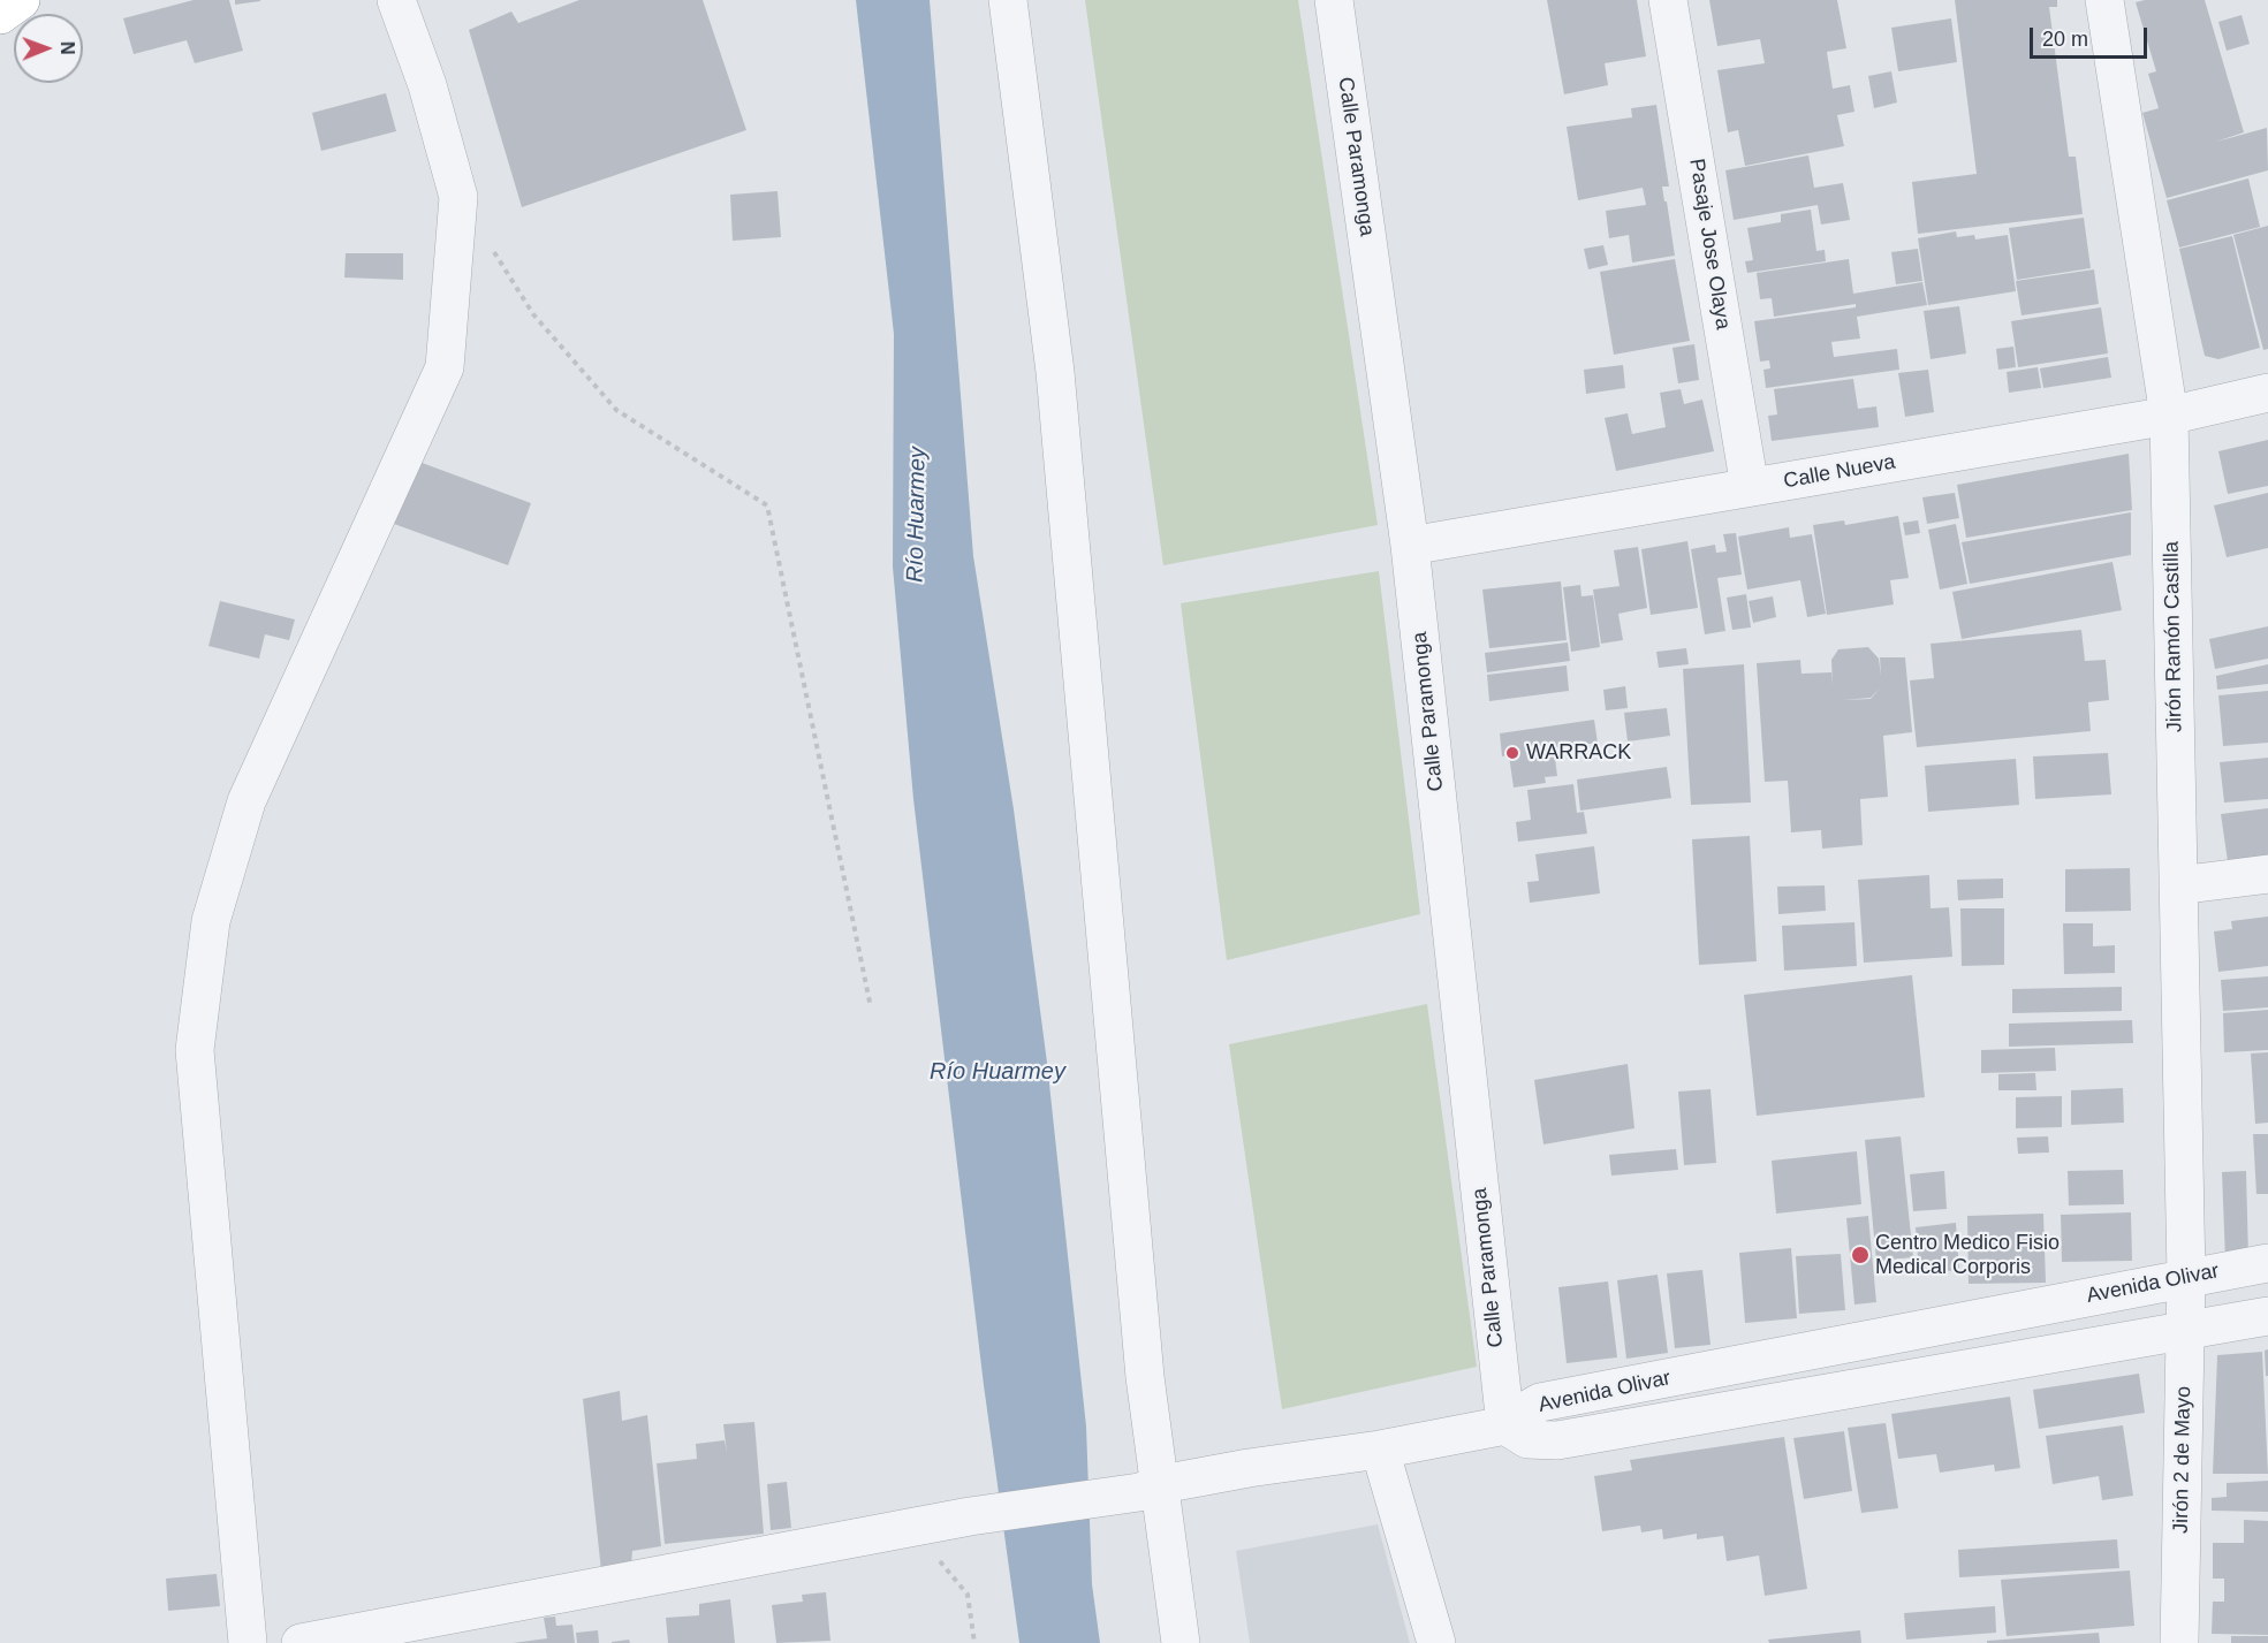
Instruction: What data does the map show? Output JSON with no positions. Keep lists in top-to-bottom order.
{
  "streets": {
    "street": [
      "Calle Paramonga",
      "Pasaje Jose Olaya",
      "Calle Nueva",
      "Jirón Ramón Castilla",
      "Avenida Olivar",
      "Jirón 2 de Mayo"
    ]
  },
  "crossings": [
    ["Calle Paramonga", "Calle Nueva"],
    ["Calle Paramonga", "Avenida Olivar"],
    ["Pasaje Jose Olaya", "Calle Nueva"],
    ["Calle Nueva", "Jirón Ramón Castilla"],
    ["Jirón Ramón Castilla", "Avenida Olivar"],
    ["Jirón Ramón Castilla", "Jirón 2 de Mayo"],
    ["Avenida Olivar", "Jirón 2 de Mayo"]
  ],
  "water": ["Río Huarmey"],
  "places": ["WARRACK", "Centro Medico Fisio Medical Corporis"],
  "scale_bar": "20 m",
  "north": "right"
}
